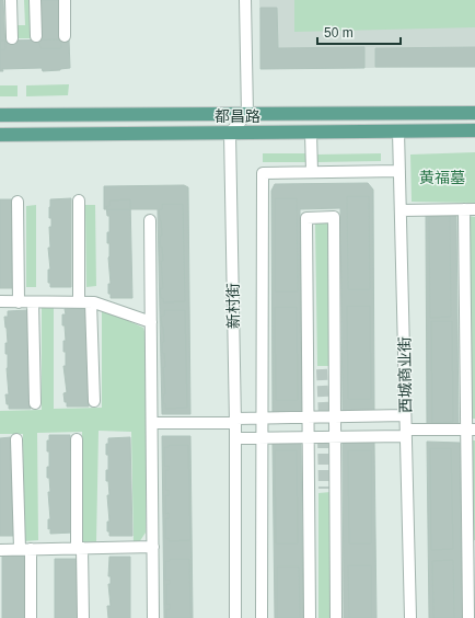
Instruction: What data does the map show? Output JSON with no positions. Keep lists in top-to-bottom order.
{
  "streets": {
    "main road": ["都昌路"],
    "street": ["新村街", "西城商业街"]
  },
  "crossings": [
    ["都昌路", "新村街"],
    ["都昌路", "西城商业街"]
  ],
  "parks": ["黄福墓"],
  "scale_bar": "50 m"
}
